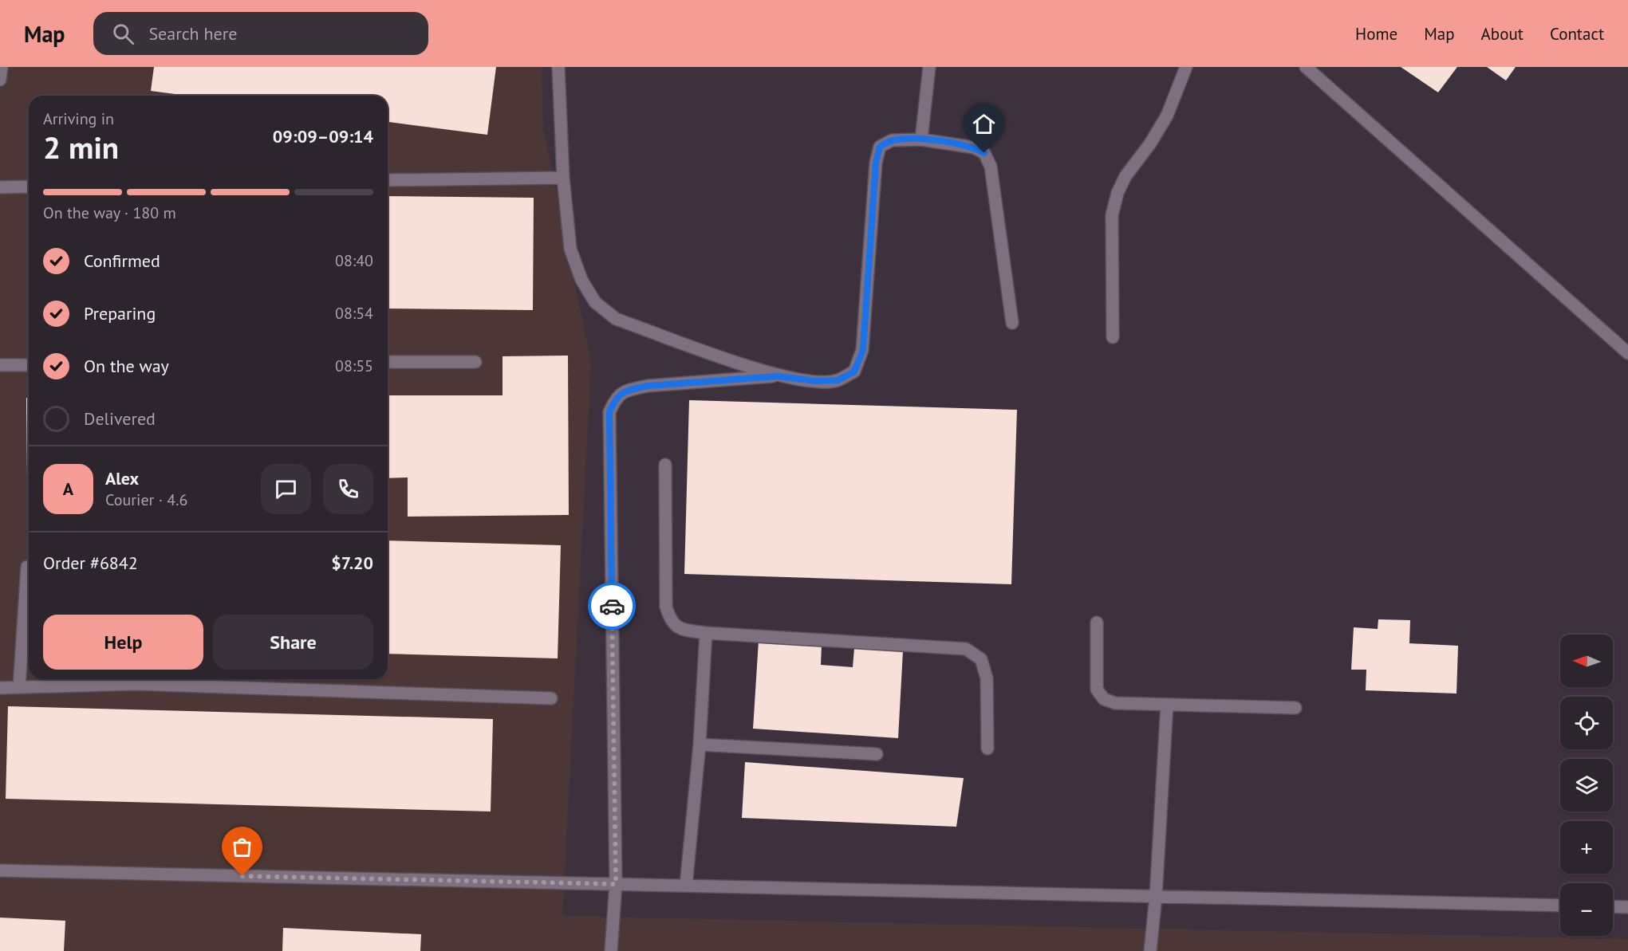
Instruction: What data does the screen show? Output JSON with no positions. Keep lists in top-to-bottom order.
{
  "north": "left",
  "page": {
    "header": "Map",
    "search": "Search here",
    "nav": [
      "Home",
      "Map",
      "About",
      "Contact"
    ],
    "heading": ["2 min", "Arriving in", "09:09–09:14"],
    "panel": [
      "Alex",
      "Courier · 4.6",
      "Order #6842",
      "$7.20"
    ],
    "bar": "On the way · 180 m",
    "list": [
      ["Confirmed", "08:40"],
      ["Preparing", "08:54"],
      ["On the way", "08:55"],
      "Delivered"
    ],
    "round": "A",
    "buttons": ["Help", "Share"],
    "map_buttons": ["+", "−"]
  }
}
